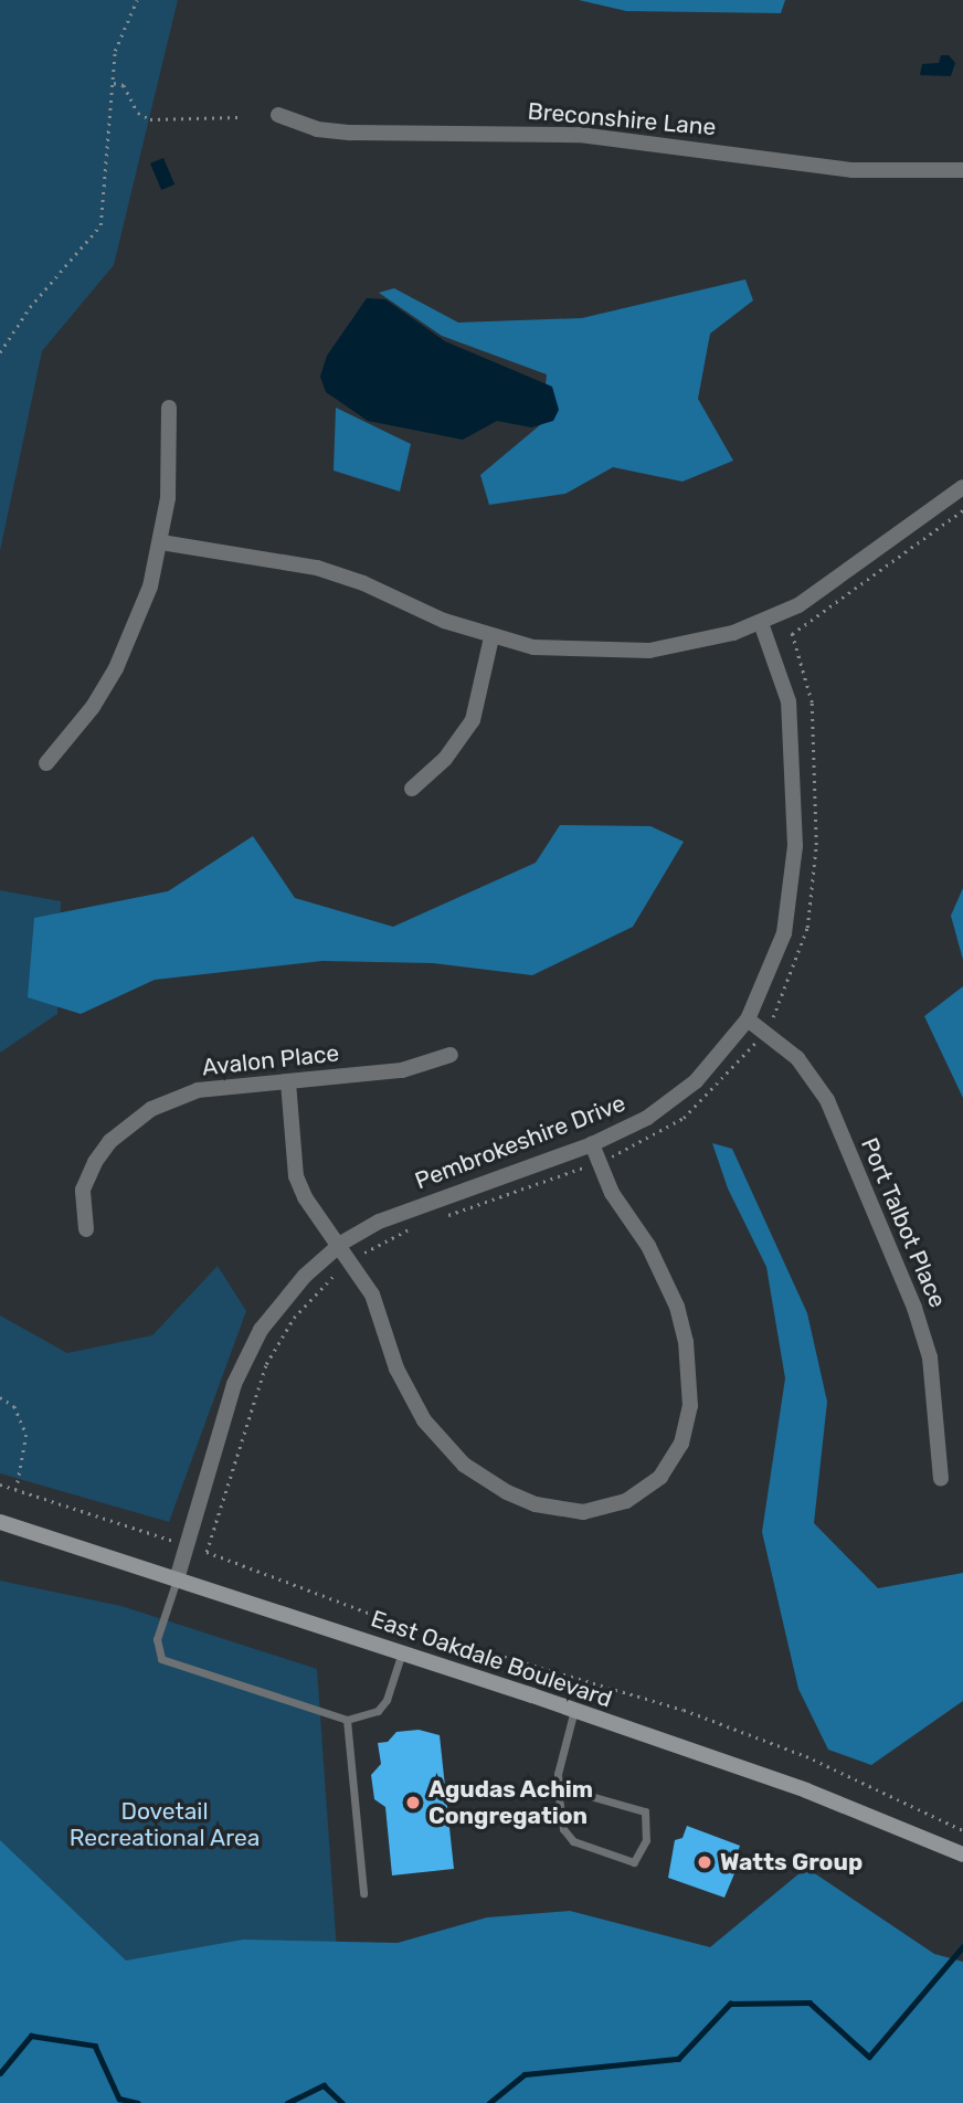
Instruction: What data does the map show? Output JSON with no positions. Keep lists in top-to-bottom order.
{
  "streets": {
    "main road": ["East Oakdale Boulevard"],
    "street": [
      "Breconshire Lane",
      "Avalon Place",
      "Pembrokeshire Drive",
      "Port Talbot Place"
    ]
  },
  "crossings": [
    ["Pembrokeshire Drive", "Port Talbot Place"],
    ["Pembrokeshire Drive", "East Oakdale Boulevard"]
  ],
  "parks": ["Dovetail Recreational Area"],
  "places": ["Agudas Achim Congregation", "Watts Group"]
}
